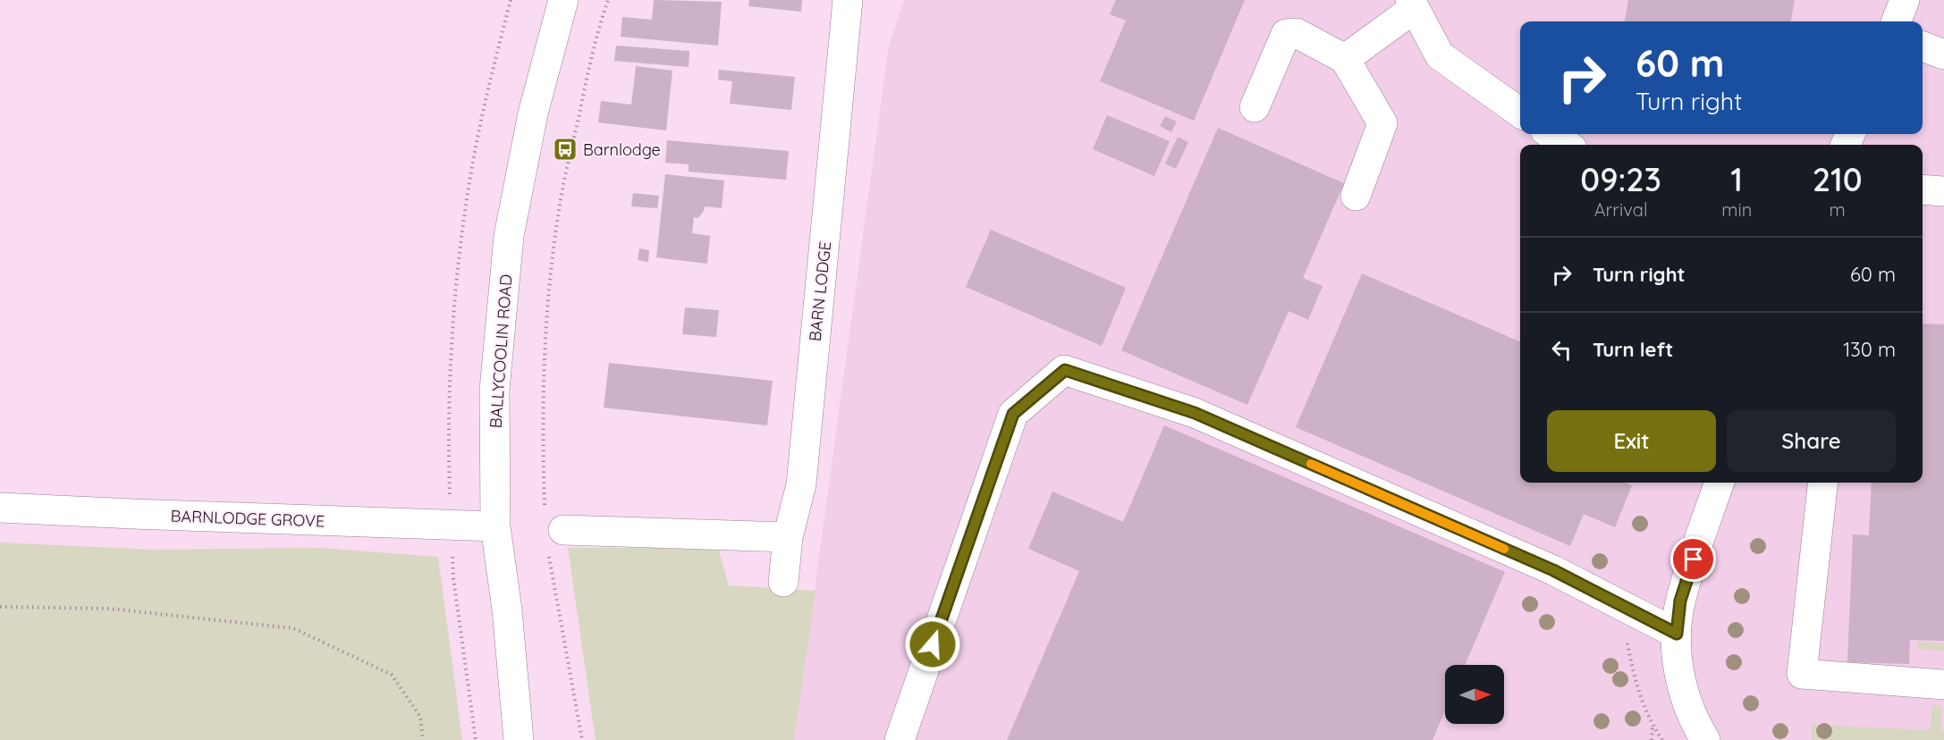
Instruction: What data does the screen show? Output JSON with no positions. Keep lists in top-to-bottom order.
{
  "streets": {
    "street": ["BARN LODGE", "BALLYCOOLIN ROAD", "BARNLODGE GROVE"]
  },
  "crossings": [
    ["BALLYCOOLIN ROAD", "BARNLODGE GROVE"]
  ],
  "places": {
    "bus stop": ["Barnlodge"]
  },
  "north": "right",
  "page": {
    "turn": ["60 m", "Turn right"],
    "eta": [
      "09:23",
      "Arrival",
      "1",
      "min",
      "210",
      "m"
    ],
    "list": [
      {
        "name": "Turn right",
        "value": "60 m"
      },
      {
        "name": "Turn left",
        "value": "130 m"
      }
    ],
    "buttons": ["Exit", "Share"]
  }
}
